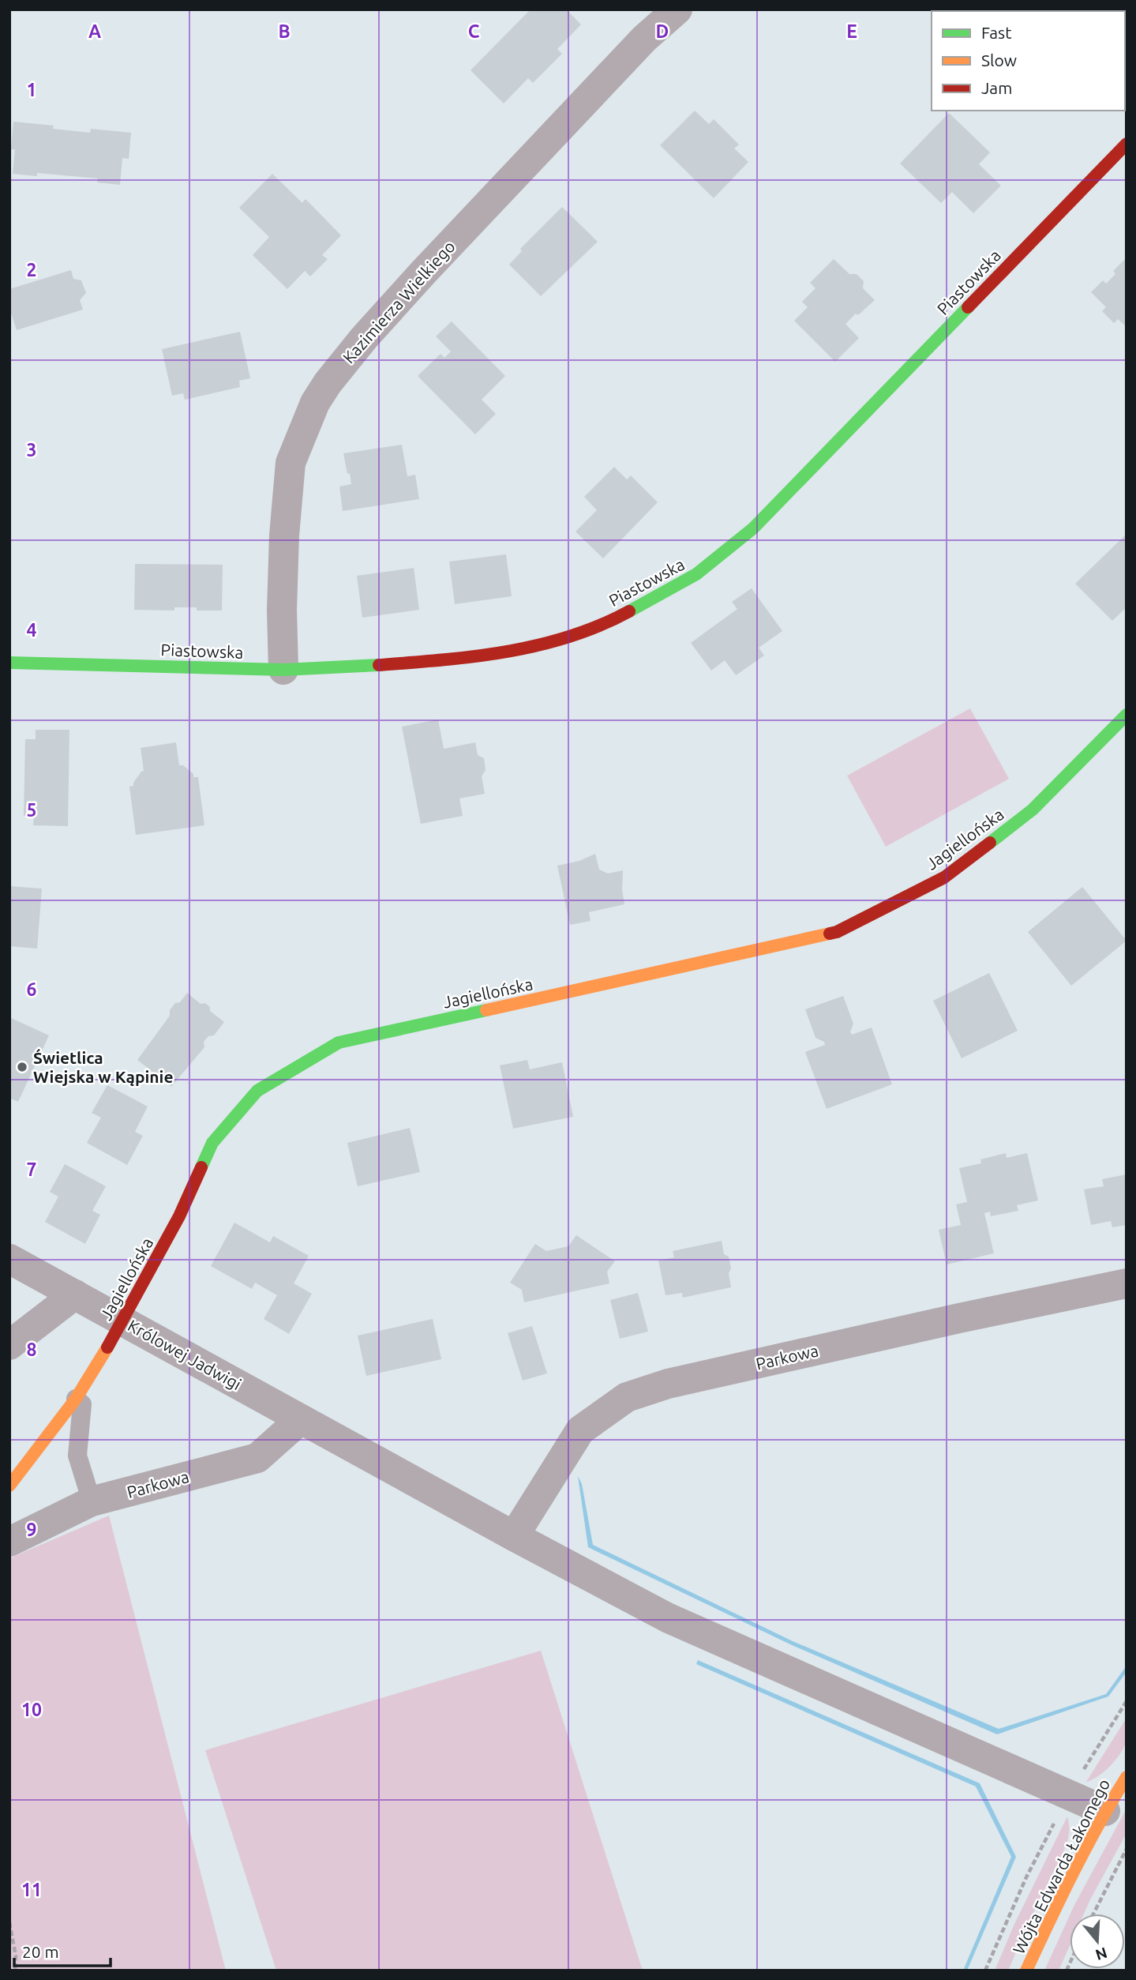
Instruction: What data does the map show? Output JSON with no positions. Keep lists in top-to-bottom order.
{
  "streets": {
    "street": [
      "Piastowska",
      "Kazimierza Wielkiego",
      "Jagiellońska",
      "Królowej Jadwigi",
      "Parkowa",
      "Wójta Edwarda Łakomego"
    ]
  },
  "crossings": [
    ["Piastowska", "Kazimierza Wielkiego"],
    ["Jagiellońska", "Królowej Jadwigi"],
    ["Królowej Jadwigi", "Parkowa"],
    ["Królowej Jadwigi", "Wójta Edwarda Łakomego"]
  ],
  "places": ["Świetlica Wiejska w Kąpinie"],
  "legend": ["Fast", "Slow", "Jam"],
  "scale_bar": "20 m",
  "north": "bottom",
  "grid": {
    "columns": [
      "A",
      "B",
      "C",
      "D",
      "E"
    ],
    "rows": [
      "1",
      "2",
      "3",
      "4",
      "5",
      "6",
      "7",
      "8",
      "9",
      "10",
      "11"
    ]
  }
}
